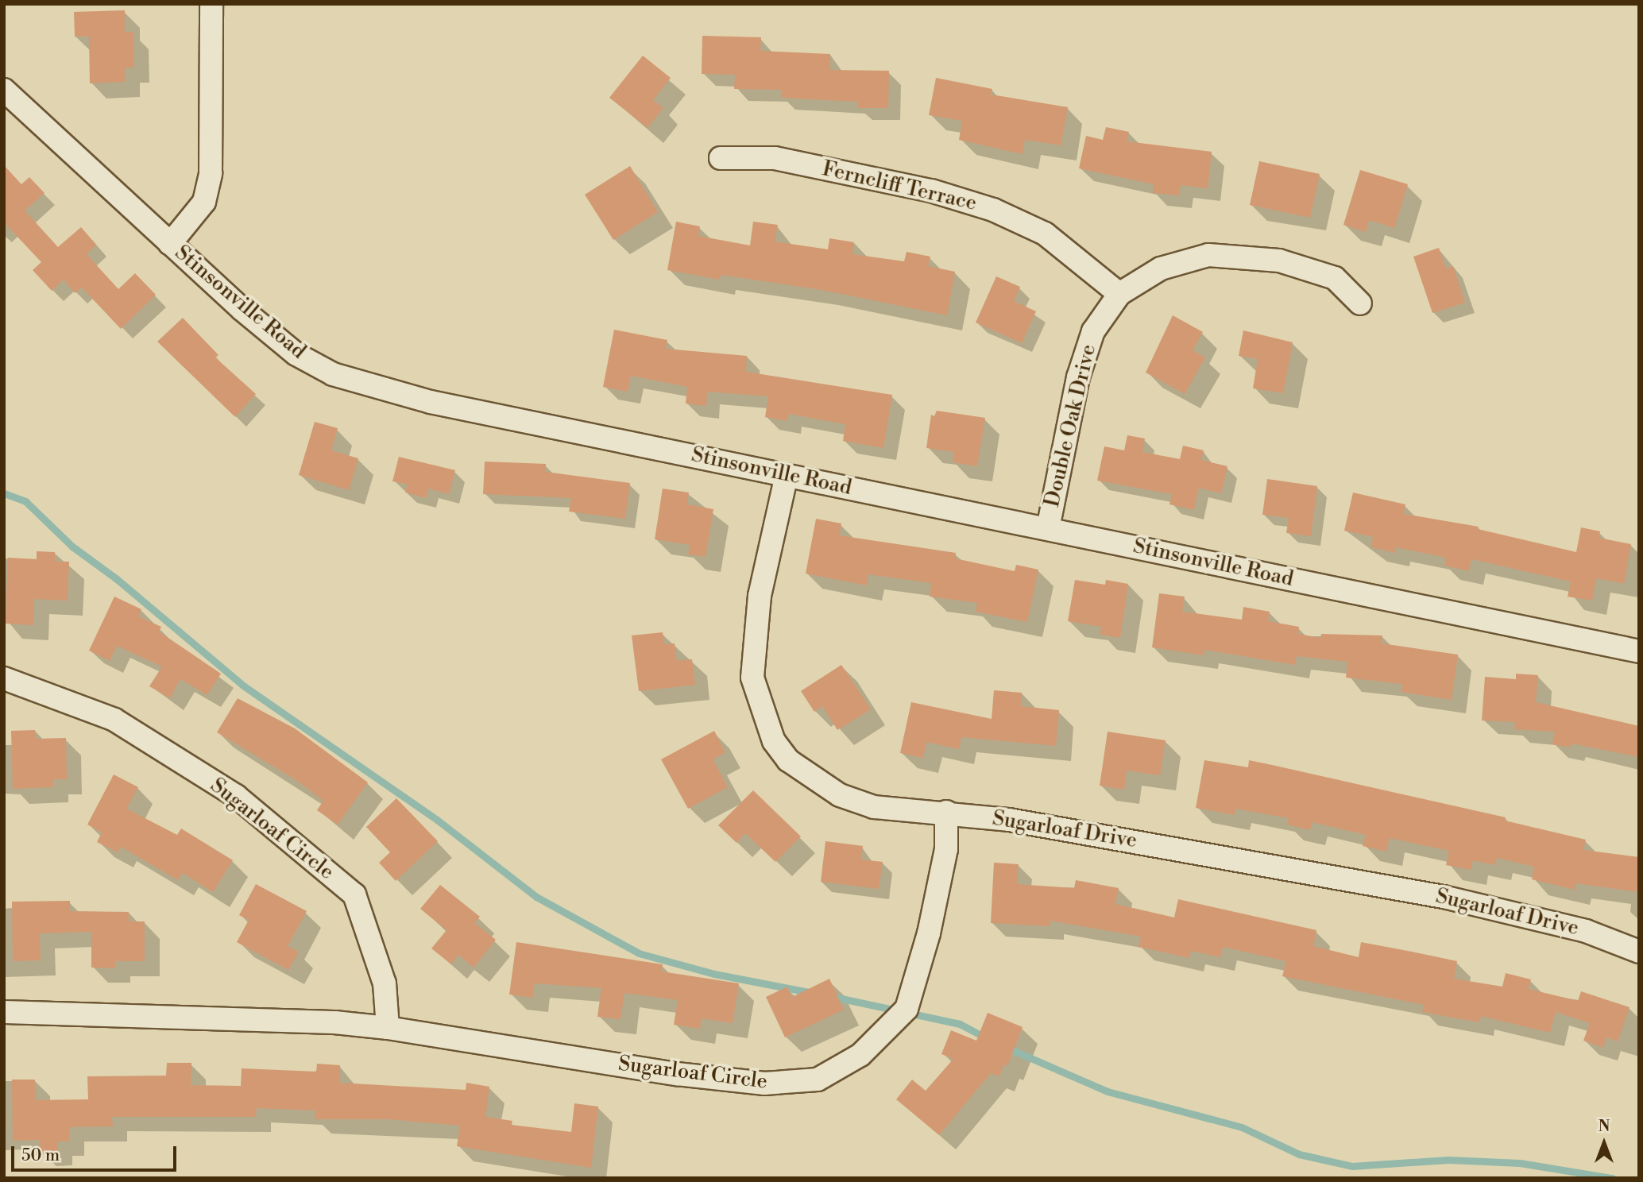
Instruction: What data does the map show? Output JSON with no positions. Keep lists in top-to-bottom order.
{
  "streets": {
    "street": [
      "Ferncliff Terrace",
      "Stinsonville Road",
      "Double Oak Drive",
      "Sugarloaf Circle",
      "Sugarloaf Drive"
    ]
  },
  "crossings": [
    ["Ferncliff Terrace", "Double Oak Drive"],
    ["Stinsonville Road", "Double Oak Drive"],
    ["Stinsonville Road", "Sugarloaf Drive"],
    ["Sugarloaf Circle", "Sugarloaf Drive"]
  ],
  "scale_bar": "50 m",
  "north": "top"
}
